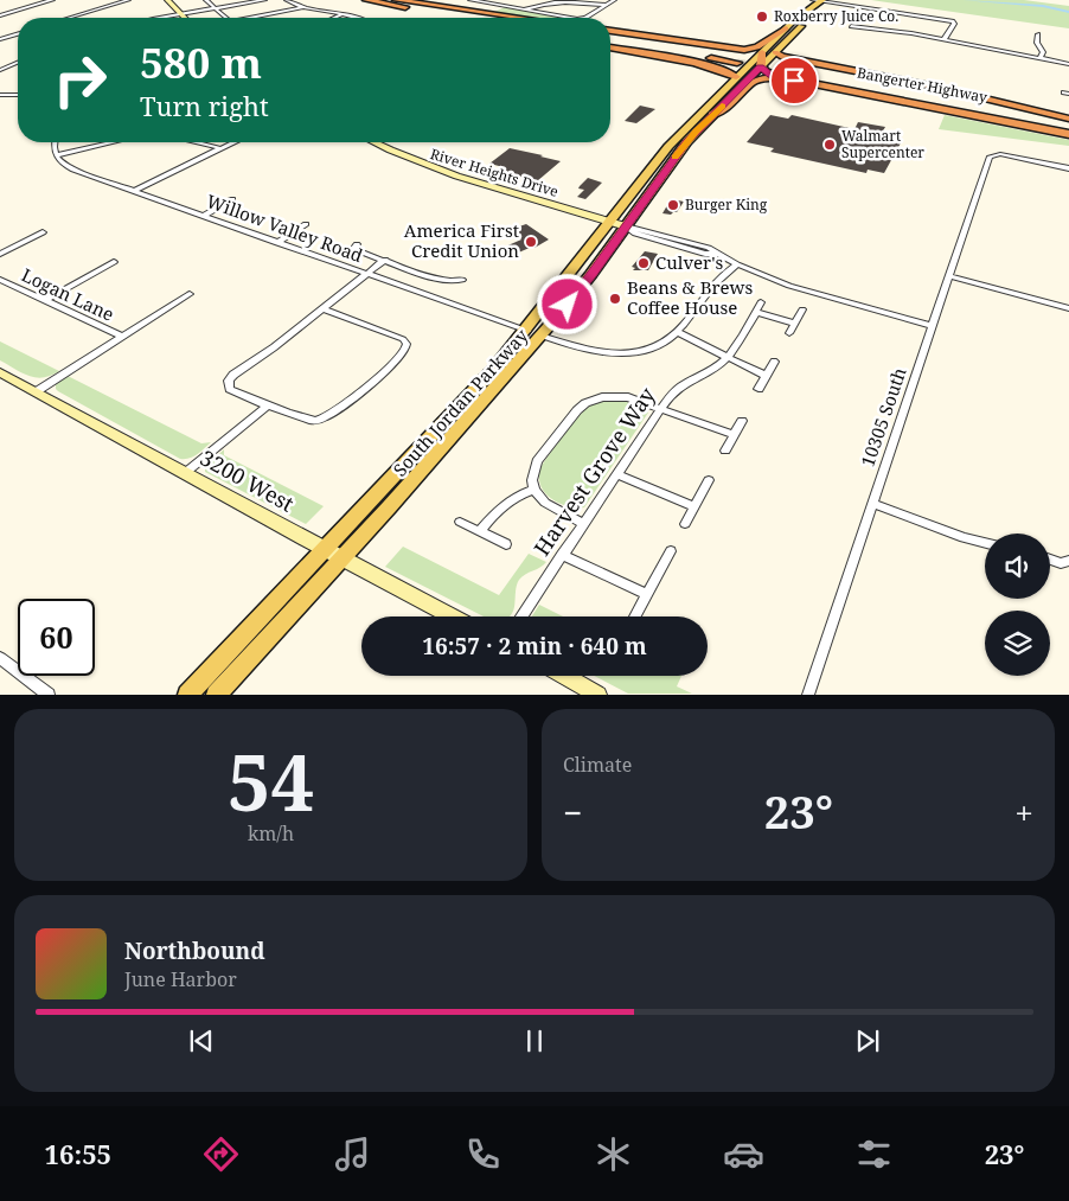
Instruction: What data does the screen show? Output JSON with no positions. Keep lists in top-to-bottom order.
{
  "streets": {
    "highway": ["Bangerter Highway"],
    "main road": ["South Jordan Parkway"],
    "street": [
      "River Heights Drive",
      "Willow Valley Road",
      "Logan Lane",
      "10305 South",
      "Harvest Grove Way",
      "3200 West"
    ]
  },
  "crossings": [
    ["Bangerter Highway", "South Jordan Parkway"],
    ["River Heights Drive", "South Jordan Parkway"],
    ["River Heights Drive", "10305 South"],
    ["Willow Valley Road", "South Jordan Parkway"],
    ["South Jordan Parkway", "3200 West"]
  ],
  "places": [
    "Roxberry Juice Co.",
    "Walmart Supercenter",
    "Burger King",
    "America First Credit Union",
    "Culver's",
    "Beans & Brews Coffee House"
  ],
  "page": {
    "turn": ["580 m", "Turn right"],
    "limit": "60",
    "trip": "16:57 · 2 min · 640 m",
    "tile": [
      ["54", "km/h"],
      "Climate"
    ],
    "heat": ["−", "23°", "+"],
    "song": ["Northbound", "June Harbor"],
    "tabs": ["16:55", "23°"]
  }
}
